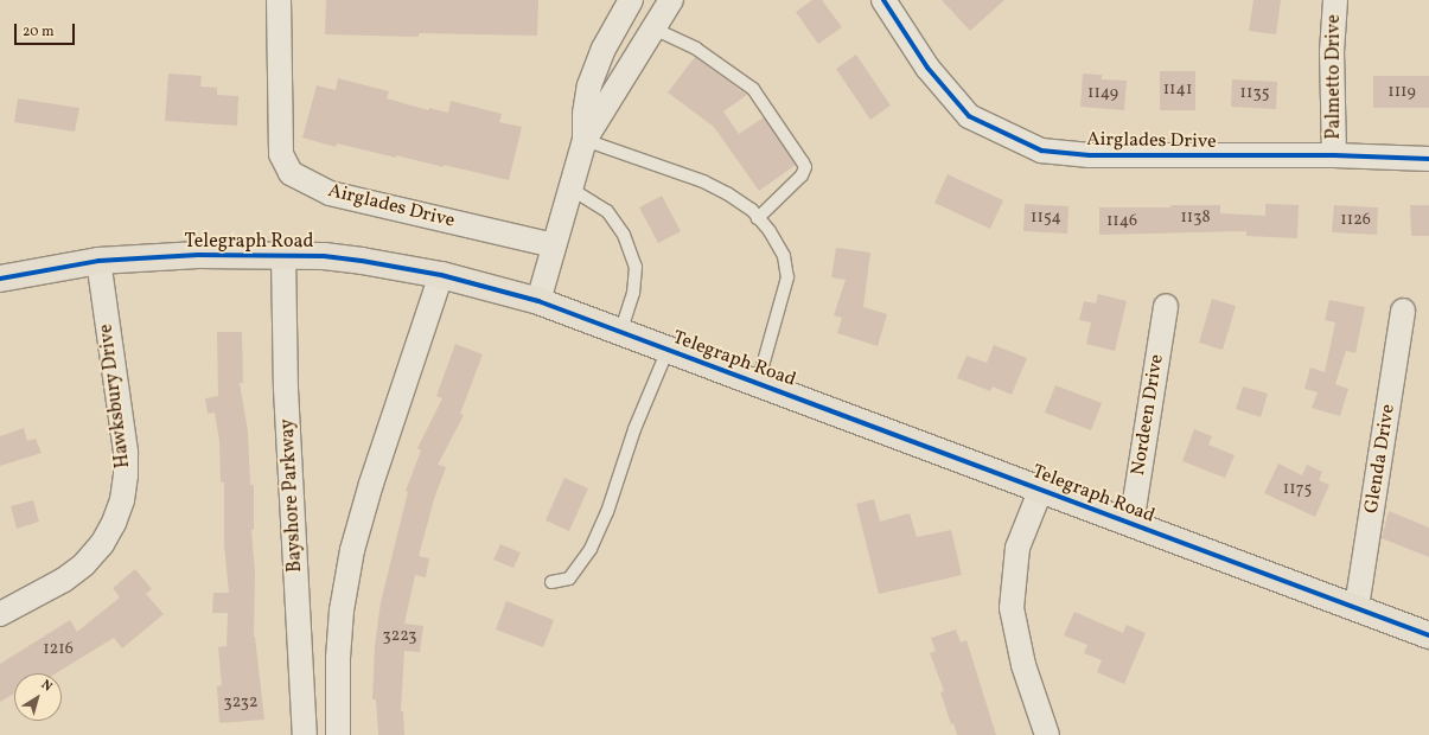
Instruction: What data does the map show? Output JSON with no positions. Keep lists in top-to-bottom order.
{
  "streets": {
    "main road": ["Telegraph Road"],
    "street": [
      "Palmetto Drive",
      "Airglades Drive",
      "Hawksbury Drive",
      "Nordeen Drive",
      "Glenda Drive",
      "Bayshore Parkway"
    ]
  },
  "crossings": [
    ["Palmetto Drive", "Airglades Drive"],
    ["Telegraph Road", "Hawksbury Drive"],
    ["Telegraph Road", "Nordeen Drive"],
    ["Telegraph Road", "Glenda Drive"],
    ["Telegraph Road", "Bayshore Parkway"]
  ],
  "house_numbers": [
    "1141",
    "1119",
    "1149",
    "1135",
    "1154",
    "1138",
    "1126",
    "1146",
    "1175",
    "3223",
    "1216",
    "3232"
  ],
  "scale_bar": "20 m",
  "north": "top right"
}
